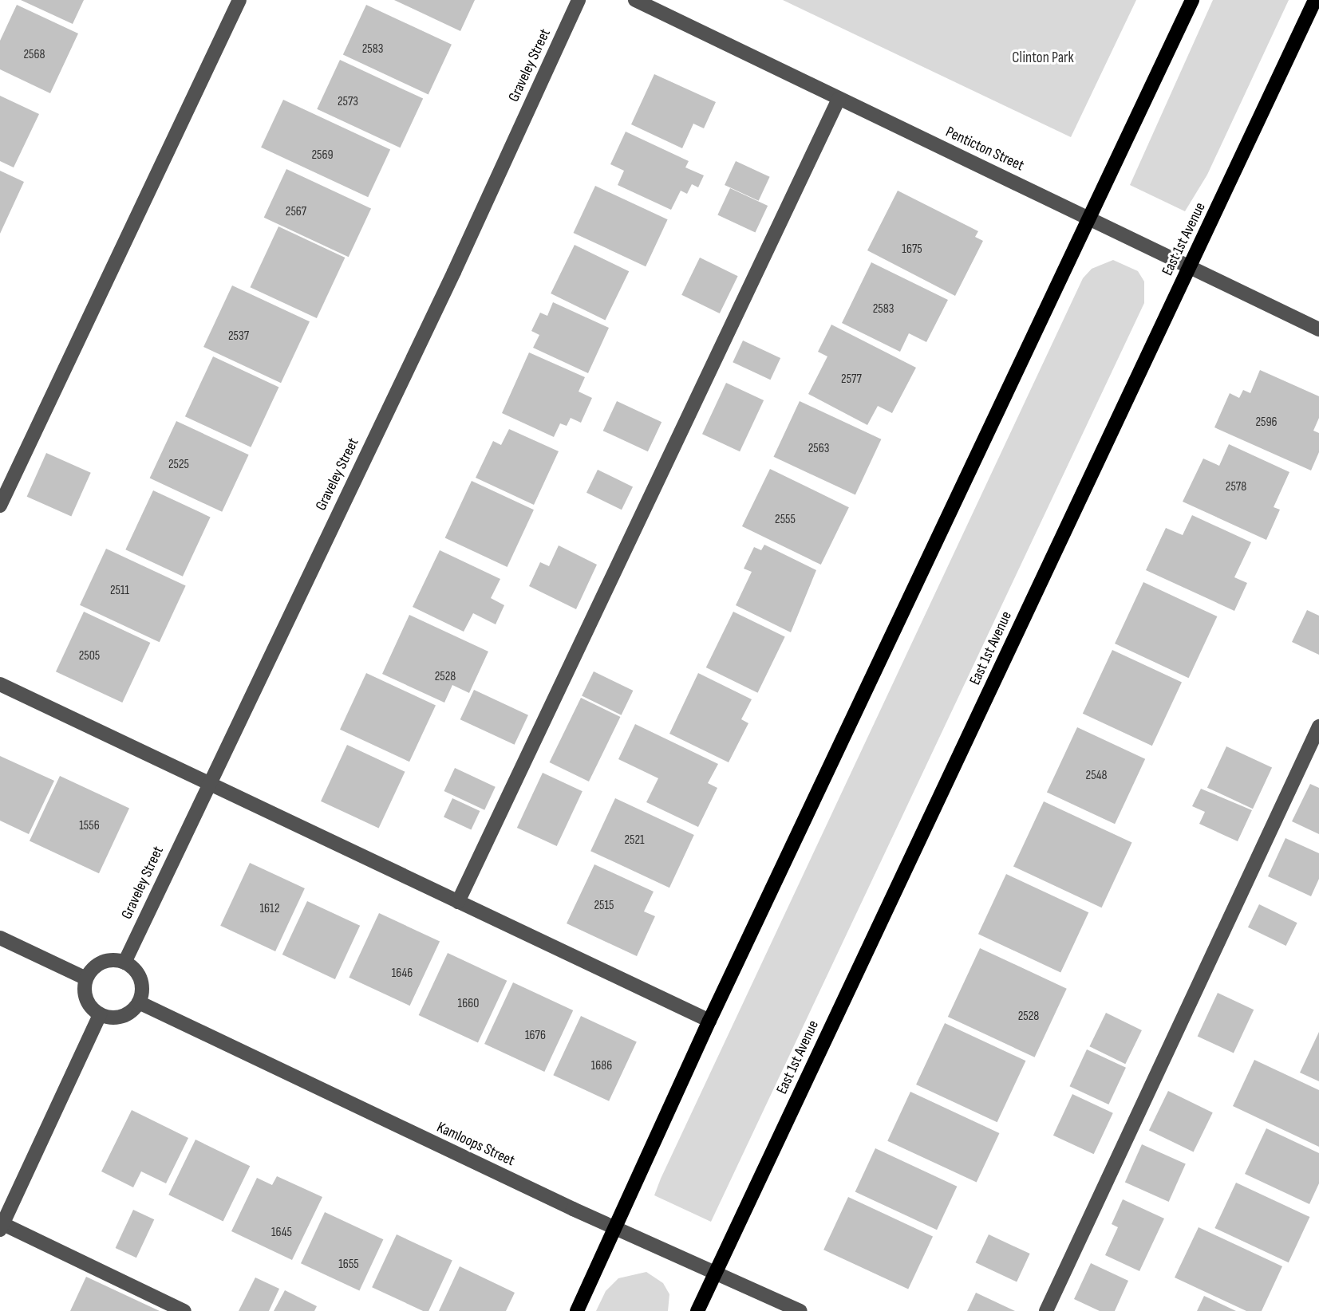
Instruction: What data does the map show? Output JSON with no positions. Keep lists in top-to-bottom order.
{
  "streets": {
    "main road": ["East 1st Avenue"],
    "street": ["Graveley Street", "Penticton Street", "Kamloops Street"]
  },
  "crossings": [
    ["Graveley Street", "Kamloops Street"],
    ["Penticton Street", "East 1st Avenue"],
    ["East 1st Avenue", "Kamloops Street"]
  ],
  "parks": ["Clinton Park"],
  "house_numbers": [
    "2583",
    "2568",
    "2573",
    "2569",
    "2567",
    "1675",
    "2583",
    "2537",
    "2577",
    "2596",
    "2563",
    "2525",
    "2578",
    "2555",
    "2511",
    "2505",
    "2528",
    "2548",
    "1556",
    "2521",
    "2515",
    "1612",
    "1646",
    "1660",
    "2528",
    "1676",
    "1686",
    "1645",
    "1655"
  ]
}
